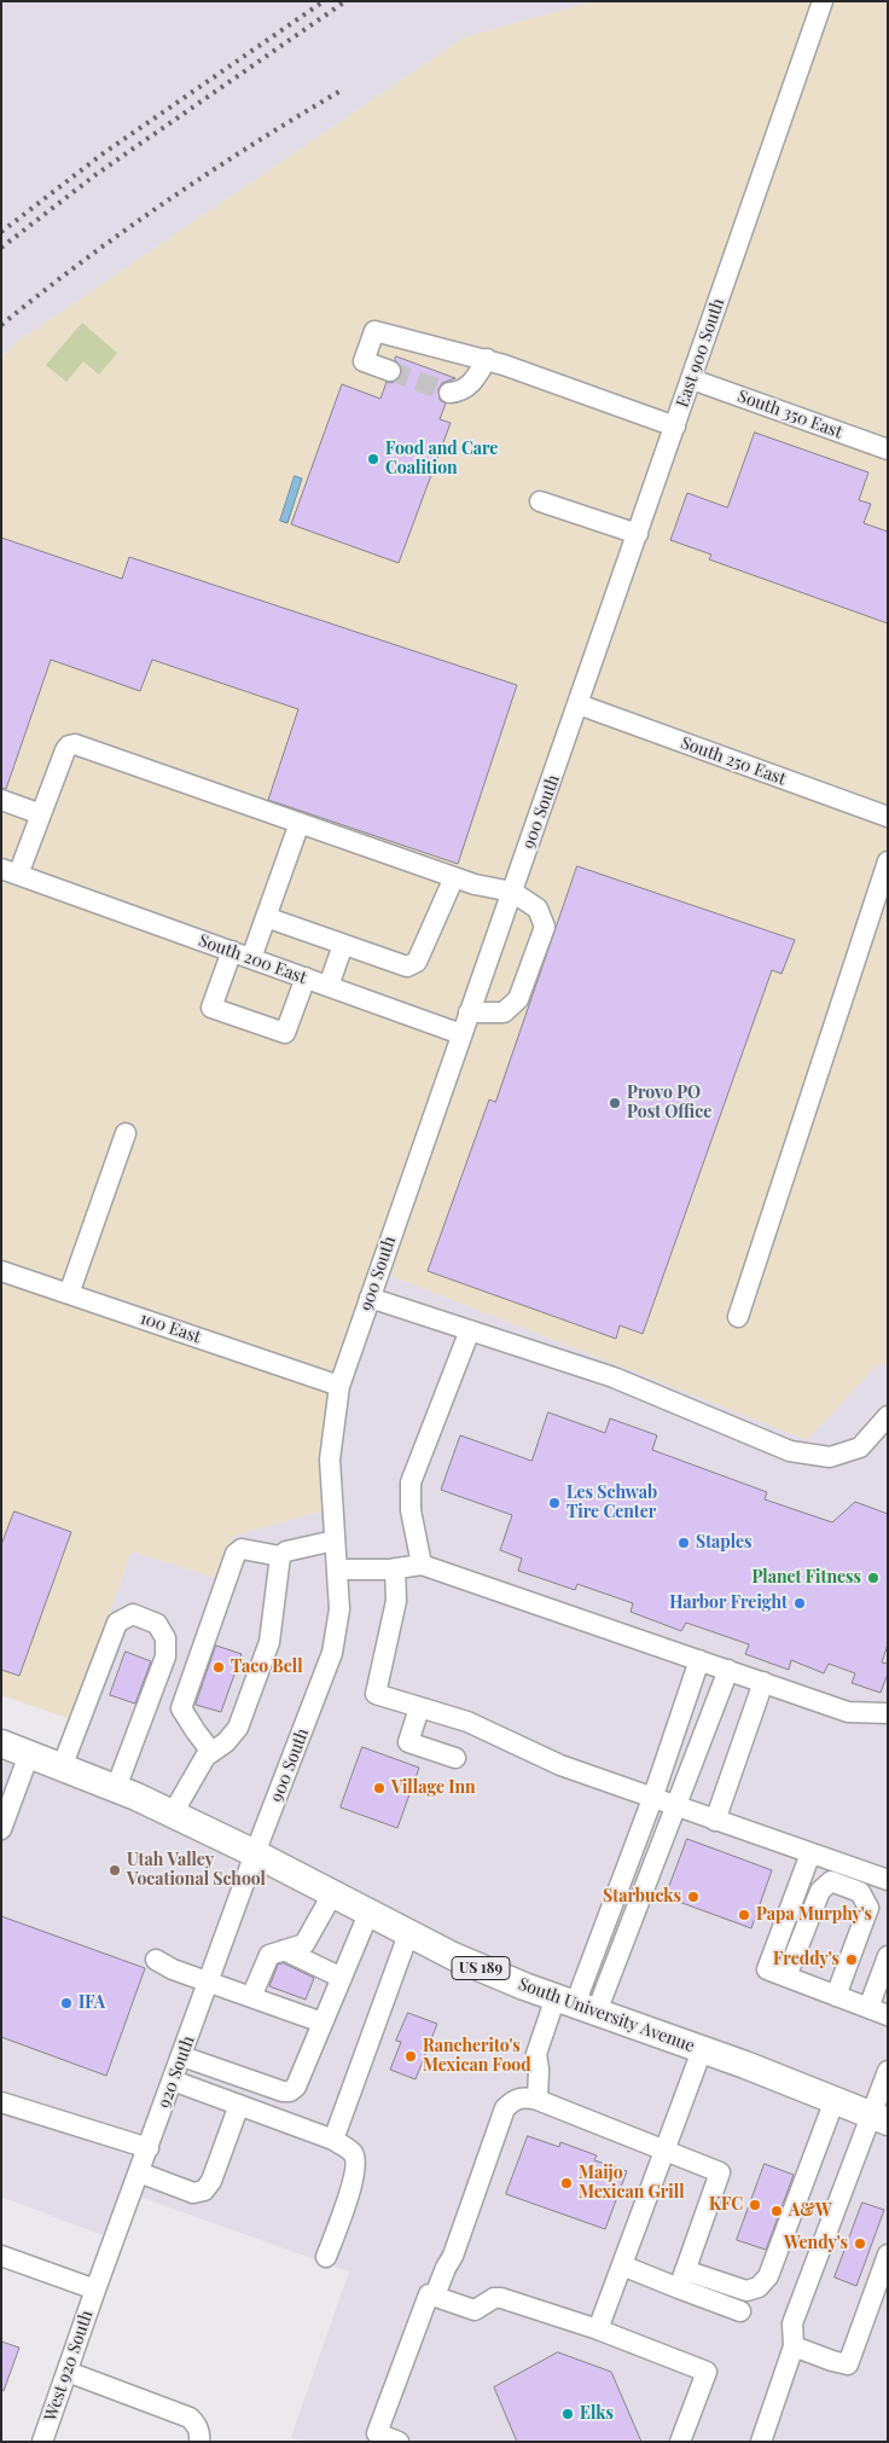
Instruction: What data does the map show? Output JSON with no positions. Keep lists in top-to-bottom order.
{
  "streets": {
    "highway": ["US 189", "South University Avenue"],
    "street": [
      "East 900 South",
      "South 350 East",
      "South 250 East",
      "900 South",
      "South 200 East",
      "100 East",
      "920 South",
      "West 920 South"
    ]
  },
  "crossings": [
    ["East 900 South", "South 350 East"],
    ["East 900 South", "South 250 East"],
    ["East 900 South", "900 South"],
    ["South 250 East", "900 South"],
    ["900 South", "South 200 East"],
    ["900 South", "100 East"],
    ["900 South", "South University Avenue"],
    ["900 South", "920 South"],
    ["South University Avenue", "920 South"],
    ["920 South", "West 920 South"]
  ],
  "places": [
    "Food and Care Coalition",
    "Provo PO Post Office",
    "Les Schwab Tire Center",
    "Staples",
    "Planet Fitness",
    "Harbor Freight",
    "Taco Bell",
    "Village Inn",
    "Utah Valley Vocational School",
    "Starbucks",
    "Papa Murphy's",
    "Freddy's",
    "IFA",
    "Rancherito's Mexican Food",
    "Maijo Mexican Grill",
    "KFC",
    "A&W",
    "Wendy's",
    "Elks"
  ]
}
